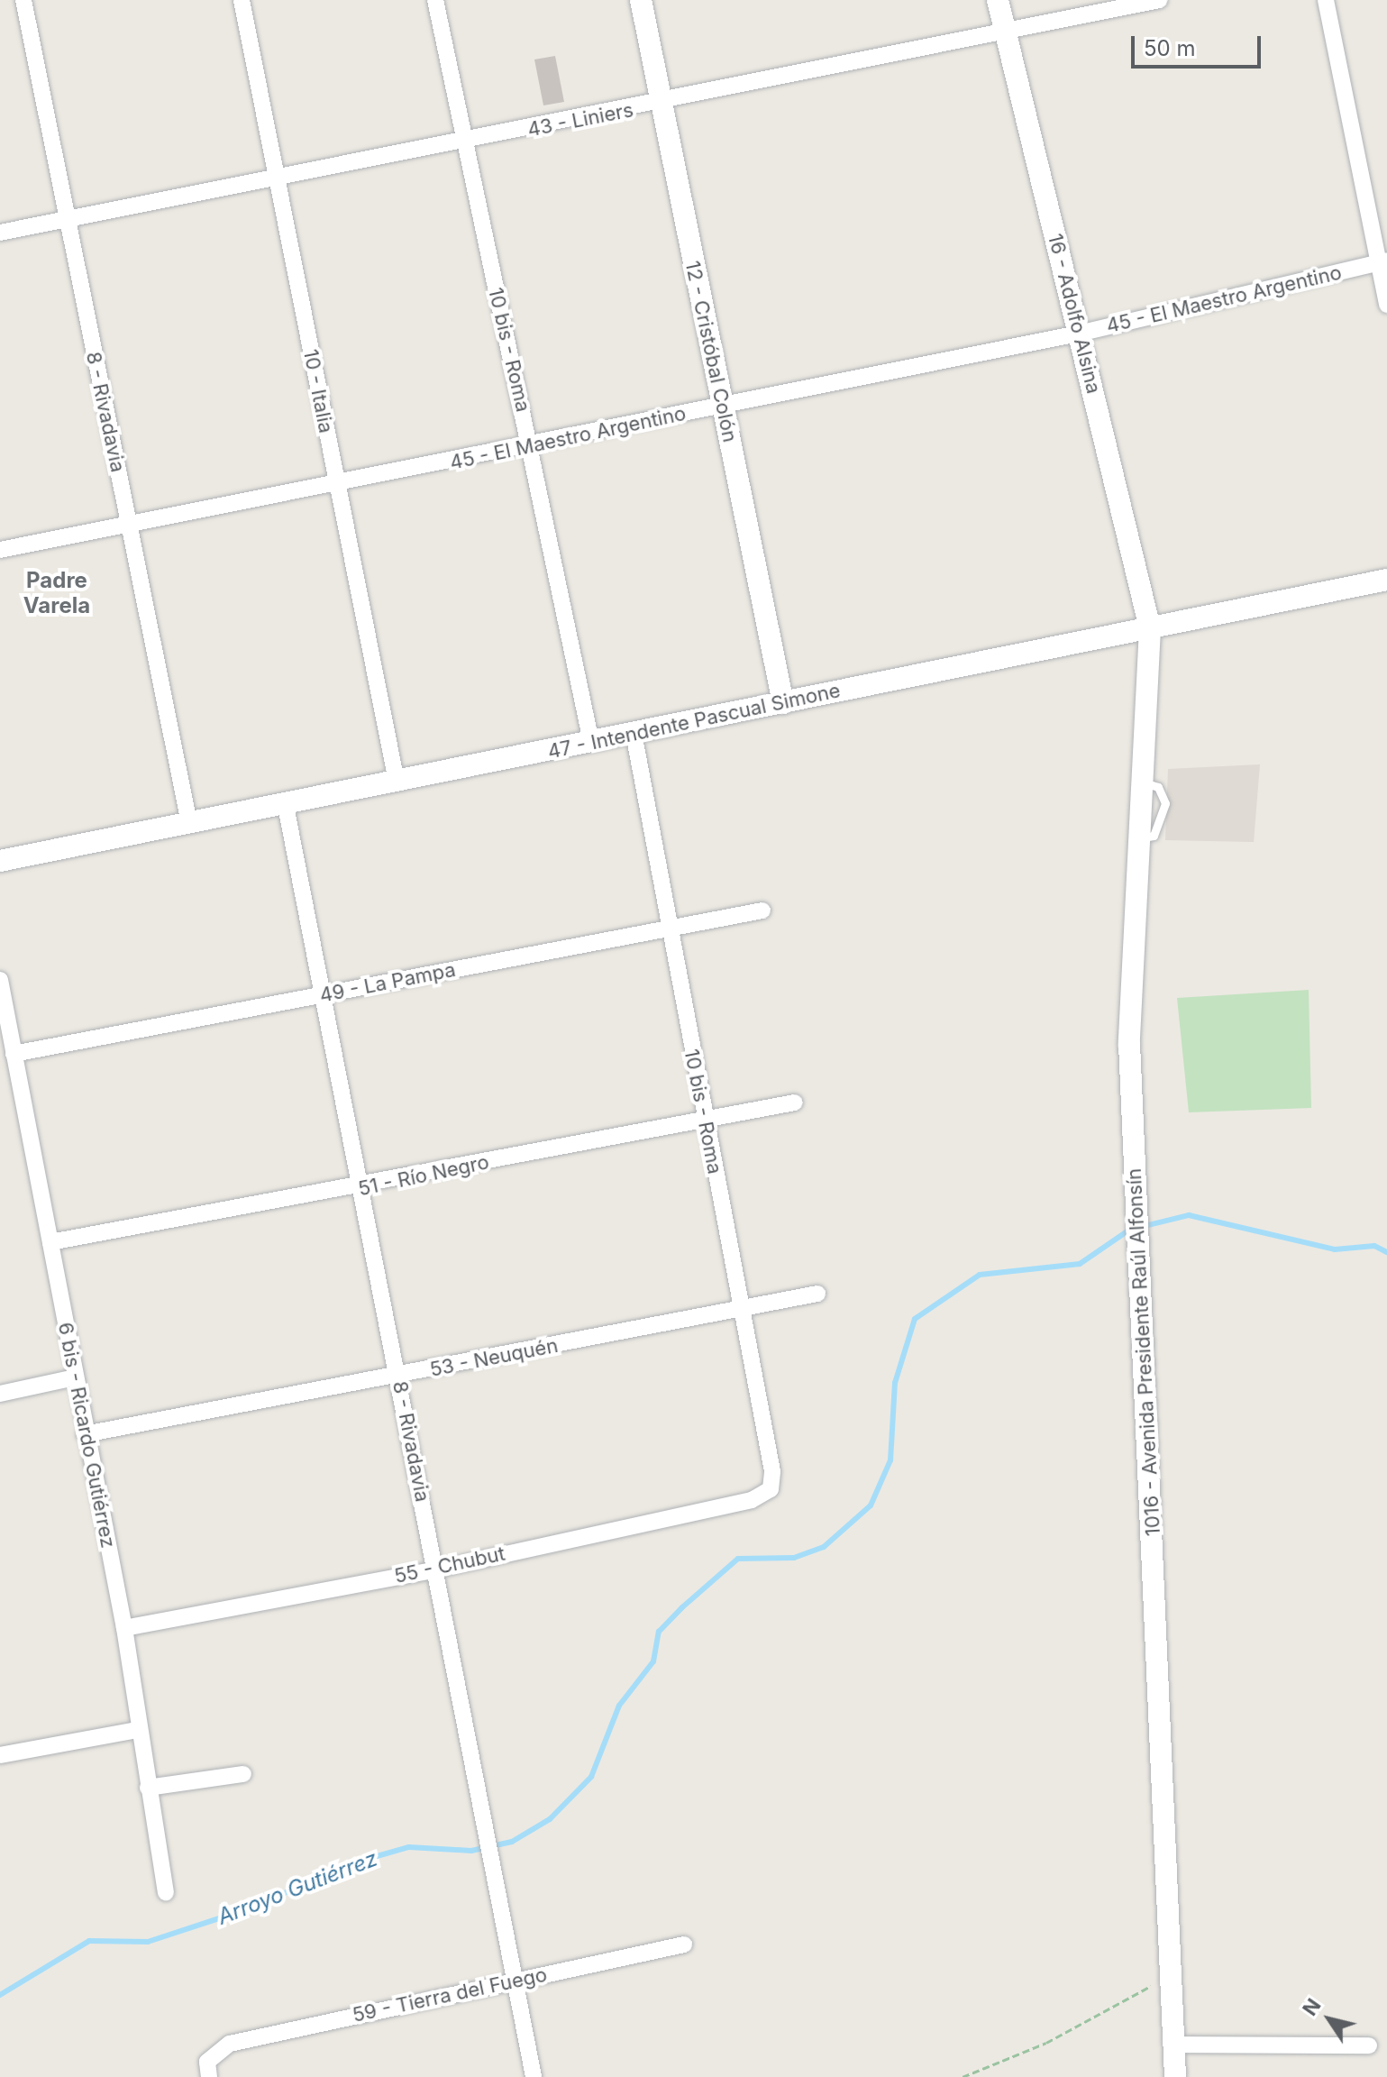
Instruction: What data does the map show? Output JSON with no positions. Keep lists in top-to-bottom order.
{
  "streets": {
    "street": [
      "43 - Liniers",
      "45 - El Maestro Argentino",
      "16 - Adolfo Alsina",
      "10 bis - Roma",
      "12 - Cristóbal Colón",
      "10 - Italia",
      "8 - Rivadavia",
      "47 - Intendente Pascual Simone",
      "49 - La Pampa",
      "51 - Río Negro",
      "1016 - Avenida Presidente Raúl Alfonsín",
      "53 - Neuquén",
      "6 bis - Ricardo Gutiérrez",
      "55 - Chubut",
      "59 - Tierra del Fuego"
    ]
  },
  "crossings": [
    ["43 - Liniers", "16 - Adolfo Alsina"],
    ["43 - Liniers", "10 bis - Roma"],
    ["43 - Liniers", "12 - Cristóbal Colón"],
    ["43 - Liniers", "10 - Italia"],
    ["43 - Liniers", "8 - Rivadavia"],
    ["45 - El Maestro Argentino", "16 - Adolfo Alsina"],
    ["45 - El Maestro Argentino", "10 bis - Roma"],
    ["45 - El Maestro Argentino", "12 - Cristóbal Colón"],
    ["45 - El Maestro Argentino", "10 - Italia"],
    ["45 - El Maestro Argentino", "8 - Rivadavia"],
    ["16 - Adolfo Alsina", "47 - Intendente Pascual Simone"],
    ["16 - Adolfo Alsina", "1016 - Avenida Presidente Raúl Alfonsín"],
    ["10 bis - Roma", "47 - Intendente Pascual Simone"],
    ["10 bis - Roma", "49 - La Pampa"],
    ["10 bis - Roma", "51 - Río Negro"],
    ["10 bis - Roma", "53 - Neuquén"],
    ["10 bis - Roma", "55 - Chubut"],
    ["12 - Cristóbal Colón", "47 - Intendente Pascual Simone"],
    ["10 - Italia", "47 - Intendente Pascual Simone"],
    ["8 - Rivadavia", "47 - Intendente Pascual Simone"],
    ["8 - Rivadavia", "49 - La Pampa"],
    ["8 - Rivadavia", "51 - Río Negro"],
    ["8 - Rivadavia", "53 - Neuquén"],
    ["8 - Rivadavia", "55 - Chubut"],
    ["8 - Rivadavia", "59 - Tierra del Fuego"],
    ["47 - Intendente Pascual Simone", "1016 - Avenida Presidente Raúl Alfonsín"],
    ["49 - La Pampa", "6 bis - Ricardo Gutiérrez"],
    ["51 - Río Negro", "6 bis - Ricardo Gutiérrez"],
    ["53 - Neuquén", "6 bis - Ricardo Gutiérrez"],
    ["6 bis - Ricardo Gutiérrez", "55 - Chubut"]
  ],
  "districts": ["Padre Varela"],
  "water": ["Arroyo Gutiérrez"],
  "scale_bar": "50 m",
  "north": "top left"
}
